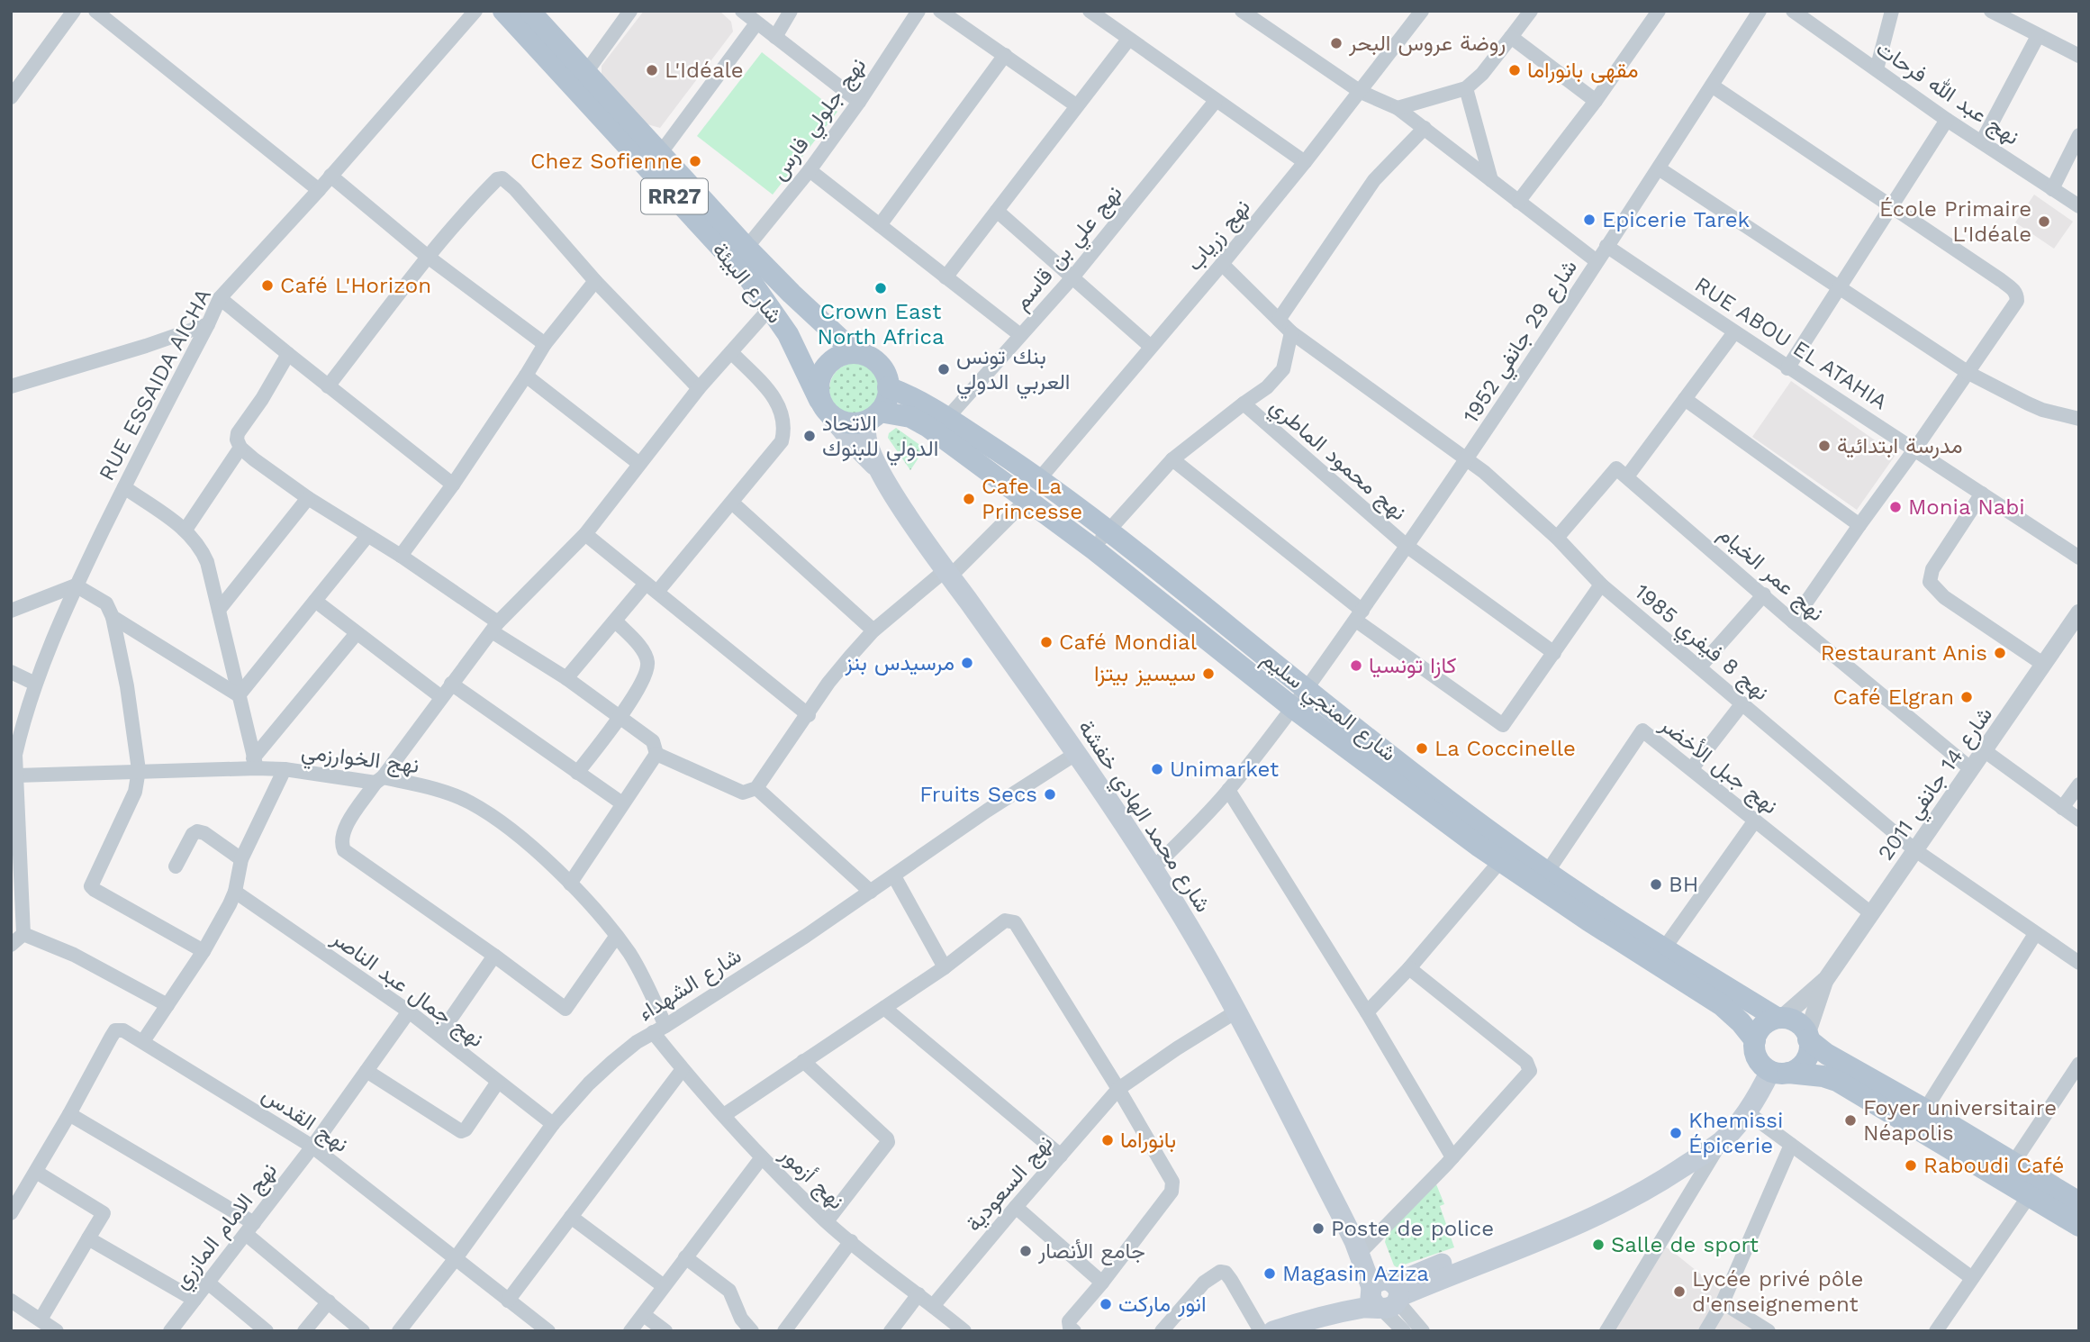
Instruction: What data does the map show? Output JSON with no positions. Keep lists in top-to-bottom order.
{
  "streets": {
    "main road": [
      "RR27",
      "شارع البيئة",
      "شارع المنجي سليم",
      "شارع محمد الهادي خفشة"
    ],
    "street": [
      "نهج عبد الله فرحات",
      "نهج جلولي فارس",
      "نهج زرياب",
      "نهج علي بن قاسم",
      "شارع 29 جانفي 1952",
      "RUE ABOU EL ATAHIA",
      "RUE ESSAIDA AICHA",
      "نهج محمود الماطري",
      "نهج عمر الخيام",
      "نهج 8 فيفري 1985",
      "نهج الخوارزمي",
      "نهج جبل الأخضر",
      "شارع 14 جانفي 2011",
      "شارع الشهداء",
      "نهج جمال عبد الناصر",
      "نهج القدس",
      "نهج أزمور",
      "نهج السعودية",
      "نهج الامام المازري"
    ]
  },
  "crossings": [
    ["نهج جلولي فارس", "شارع البيئة"],
    ["RR27", "شارع البيئة"],
    ["RR27", "شارع المنجي سليم"],
    ["نهج زرياب", "نهج 8 فيفري 1985"],
    ["نهج زرياب", "شارع المنجي سليم"],
    ["نهج علي بن قاسم", "شارع المنجي سليم"],
    ["شارع البيئة", "شارع المنجي سليم"],
    ["شارع 29 جانفي 1952", "RUE ABOU EL ATAHIA"],
    ["شارع 29 جانفي 1952", "نهج محمود الماطري"],
    ["شارع 29 جانفي 1952", "نهج 8 فيفري 1985"],
    ["شارع 29 جانفي 1952", "شارع المنجي سليم"],
    ["شارع 29 جانفي 1952", "شارع محمد الهادي خفشة"],
    ["RUE ESSAIDA AICHA", "نهج الخوارزمي"],
    ["نهج عمر الخيام", "شارع 14 جانفي 2011"],
    ["نهج 8 فيفري 1985", "شارع 14 جانفي 2011"],
    ["شارع المنجي سليم", "نهج جبل الأخضر"],
    ["نهج الخوارزمي", "شارع الشهداء"],
    ["نهج الخوارزمي", "نهج أزمور"],
    ["نهج جبل الأخضر", "شارع 14 جانفي 2011"],
    ["شارع محمد الهادي خفشة", "شارع الشهداء"],
    ["شارع محمد الهادي خفشة", "نهج السعودية"],
    ["شارع الشهداء", "نهج جمال عبد الناصر"],
    ["شارع الشهداء", "نهج القدس"],
    ["شارع الشهداء", "نهج أزمور"],
    ["نهج جمال عبد الناصر", "نهج الامام المازري"],
    ["نهج القدس", "نهج الامام المازري"],
    ["نهج أزمور", "نهج السعودية"]
  ],
  "places": [
    "روضة عروس البحر",
    "L'Idéale",
    "مقهى بانوراما",
    "Chez Sofienne",
    "Epicerie Tarek",
    "École Primaire L'Idéale",
    "Café L'Horizon",
    "Crown East North Africa",
    "بنك تونس العربي الدولي",
    "الاتحاد الدولي للبنوك",
    "مدرسة ابتدائية",
    "Cafe La Princesse",
    "Monia Nabi",
    "Café Mondial",
    "Restaurant Anis",
    "مرسيدس بنز",
    "كازا تونسيا",
    "سيسيز بيتزا",
    "Café Elgran",
    "La Coccinelle",
    "Unimarket",
    "Fruits Secs",
    "BH",
    "Foyer universitaire Néapolis",
    "Khemissi Épicerie",
    "بانوراما",
    "Raboudi Café",
    "Poste de police",
    "Salle de sport",
    "جامع الأنصار",
    "Magasin Aziza",
    "Lycée privé pôle d'enseignement",
    "انور ماركت"
  ]
}
